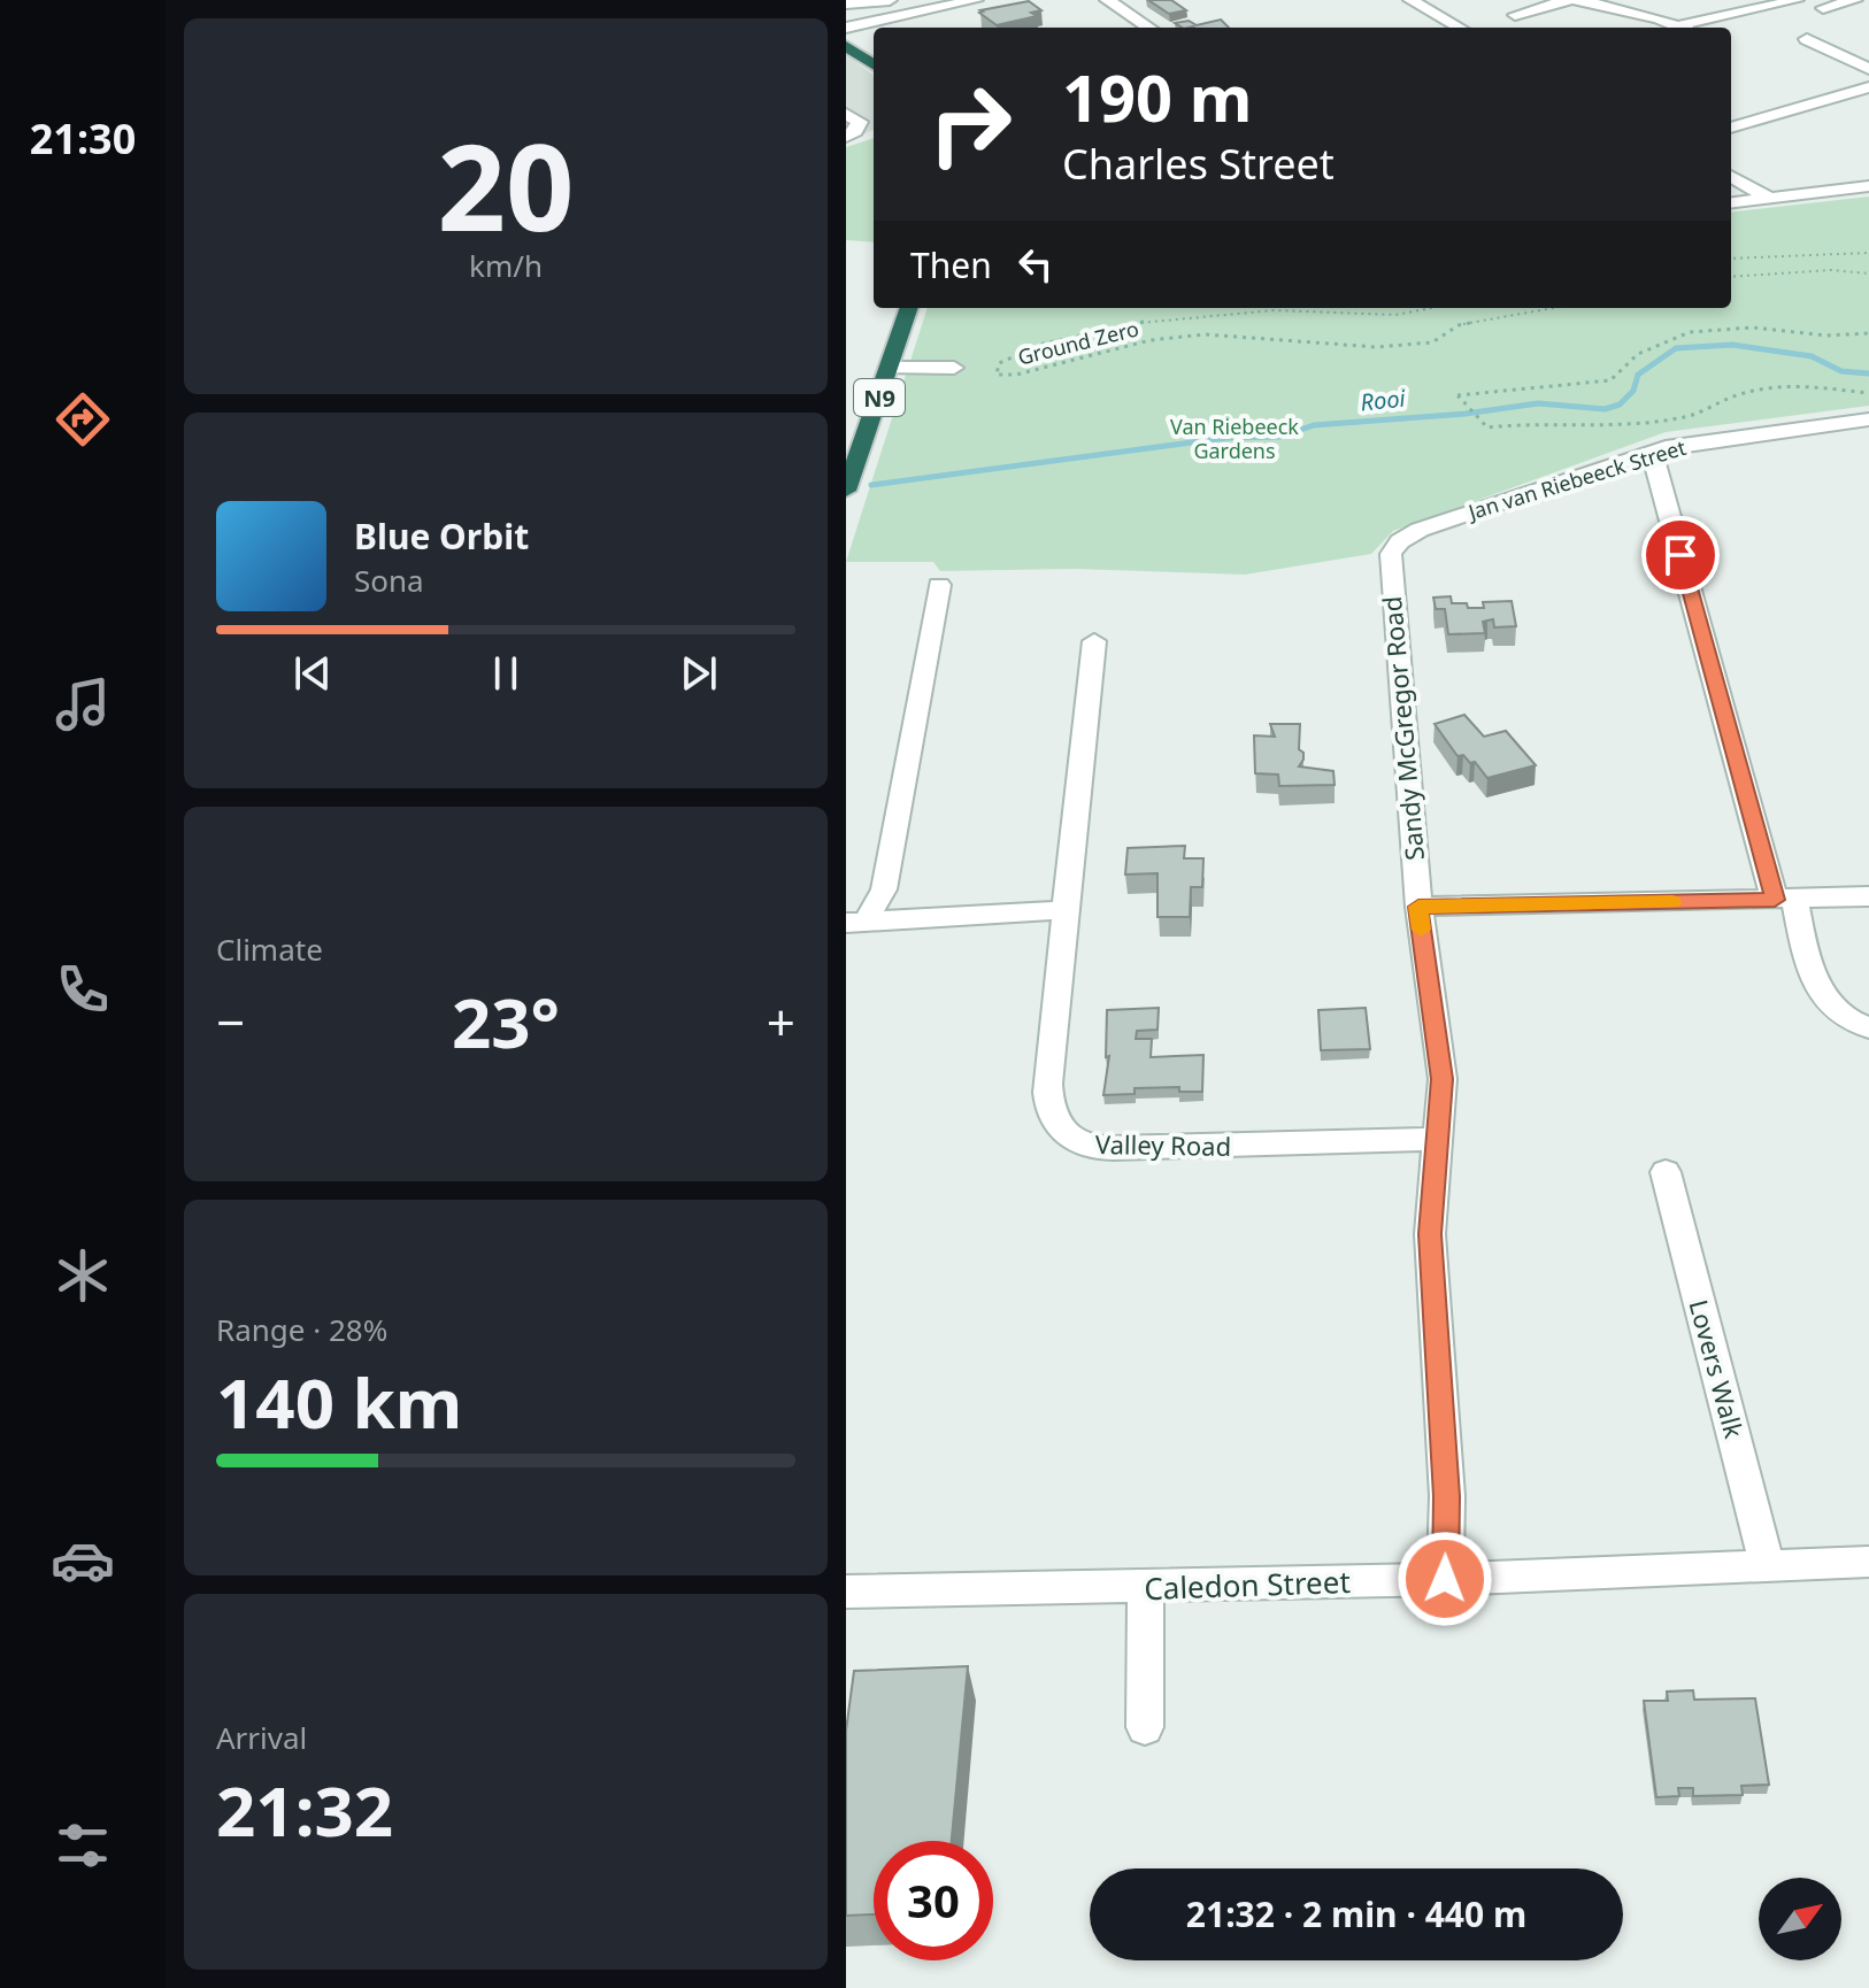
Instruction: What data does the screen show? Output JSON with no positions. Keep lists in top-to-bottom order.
{
  "streets": {
    "highway": ["N9"],
    "street": [
      "Jan van Riebeeck Street",
      "Sandy McGregor Road",
      "Valley Road",
      "Lovers Walk",
      "Caledon Street"
    ],
    "path": ["Ground Zero"]
  },
  "crossings": [
    ["Jan van Riebeeck Street", "Sandy McGregor Road"],
    ["Sandy McGregor Road", "Valley Road"],
    ["Sandy McGregor Road", "Caledon Street"],
    ["Lovers Walk", "Caledon Street"]
  ],
  "water": ["Rooi"],
  "parks": ["Van Riebeeck Gardens"],
  "north": "top right",
  "page": {
    "tabs": "21:30",
    "tile": [
      ["20", "km/h"],
      "Climate",
      ["Range · 28%", "140 km"],
      ["Arrival", "21:32"]
    ],
    "turn": ["190 m", "Charles Street"],
    "then": "Then",
    "song": ["Blue Orbit", "Sona"],
    "heat": ["−", "23°", "+"],
    "limit": "30",
    "trip": "21:32 · 2 min · 440 m"
  }
}
